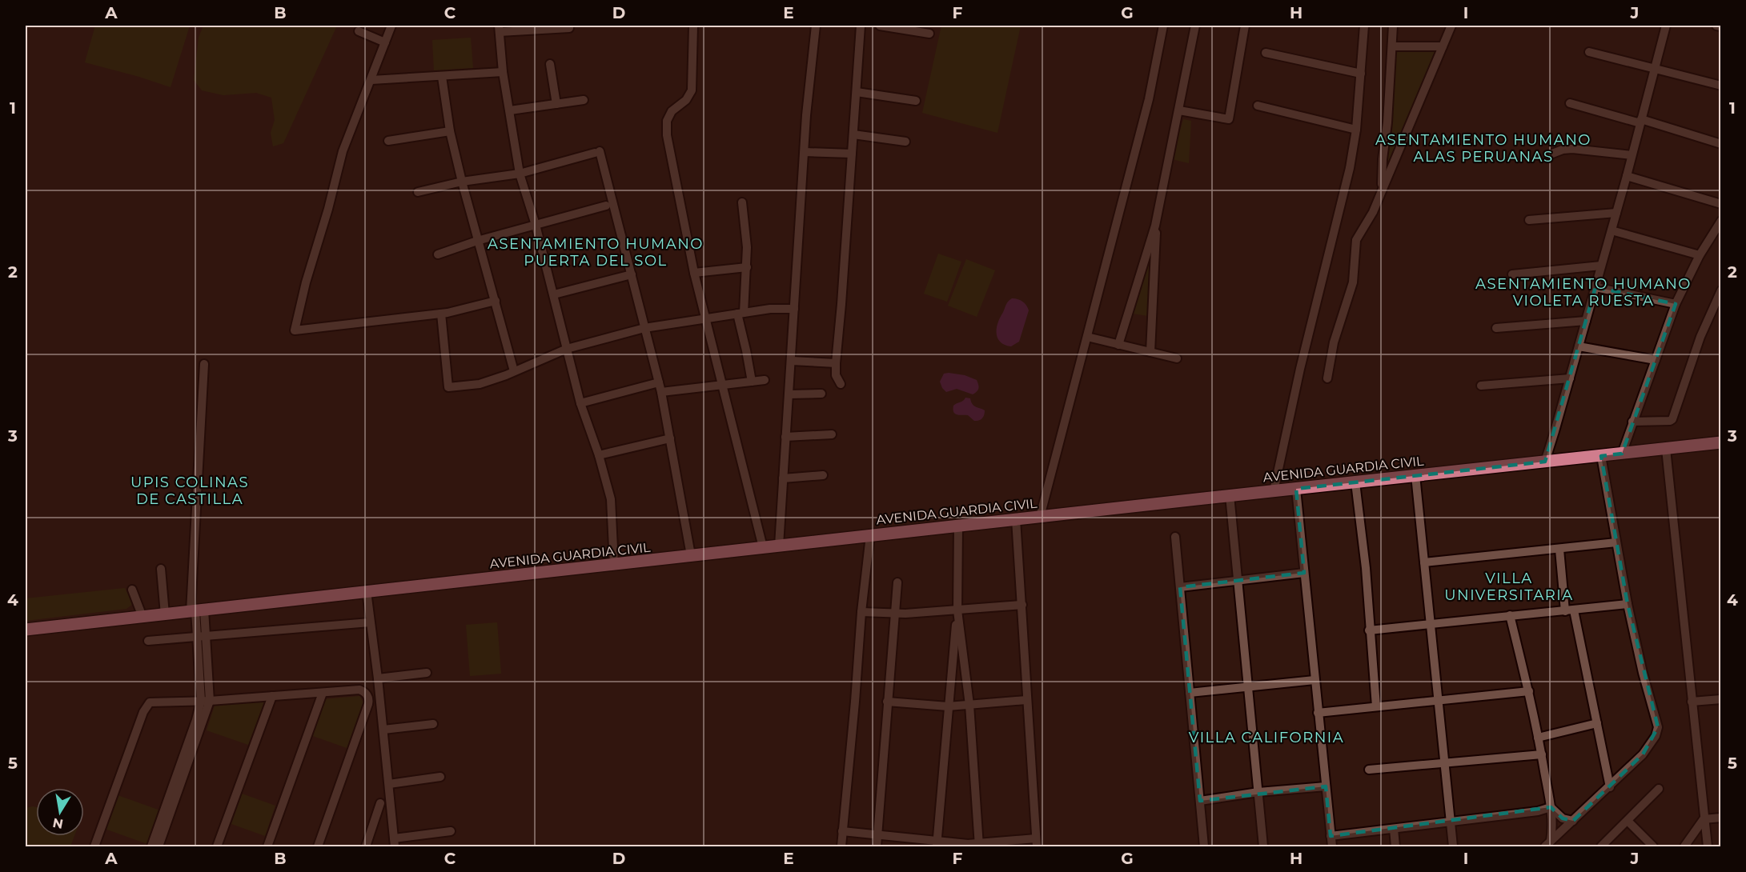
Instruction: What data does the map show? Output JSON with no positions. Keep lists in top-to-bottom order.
{
  "streets": {
    "highway": ["AVENIDA GUARDIA CIVIL"]
  },
  "districts": [
    "ASENTAMIENTO HUMANO ALAS PERUANAS",
    "ASENTAMIENTO HUMANO PUERTA DEL SOL",
    "ASENTAMIENTO HUMANO VIOLETA RUESTA",
    "UPIS COLINAS DE CASTILLA",
    "VILLA UNIVERSITARIA",
    "VILLA CALIFORNIA"
  ],
  "north": "bottom",
  "grid": {
    "columns": [
      "A",
      "B",
      "C",
      "D",
      "E",
      "F",
      "G",
      "H",
      "I",
      "J"
    ],
    "rows": [
      "1",
      "2",
      "3",
      "4",
      "5"
    ]
  }
}
